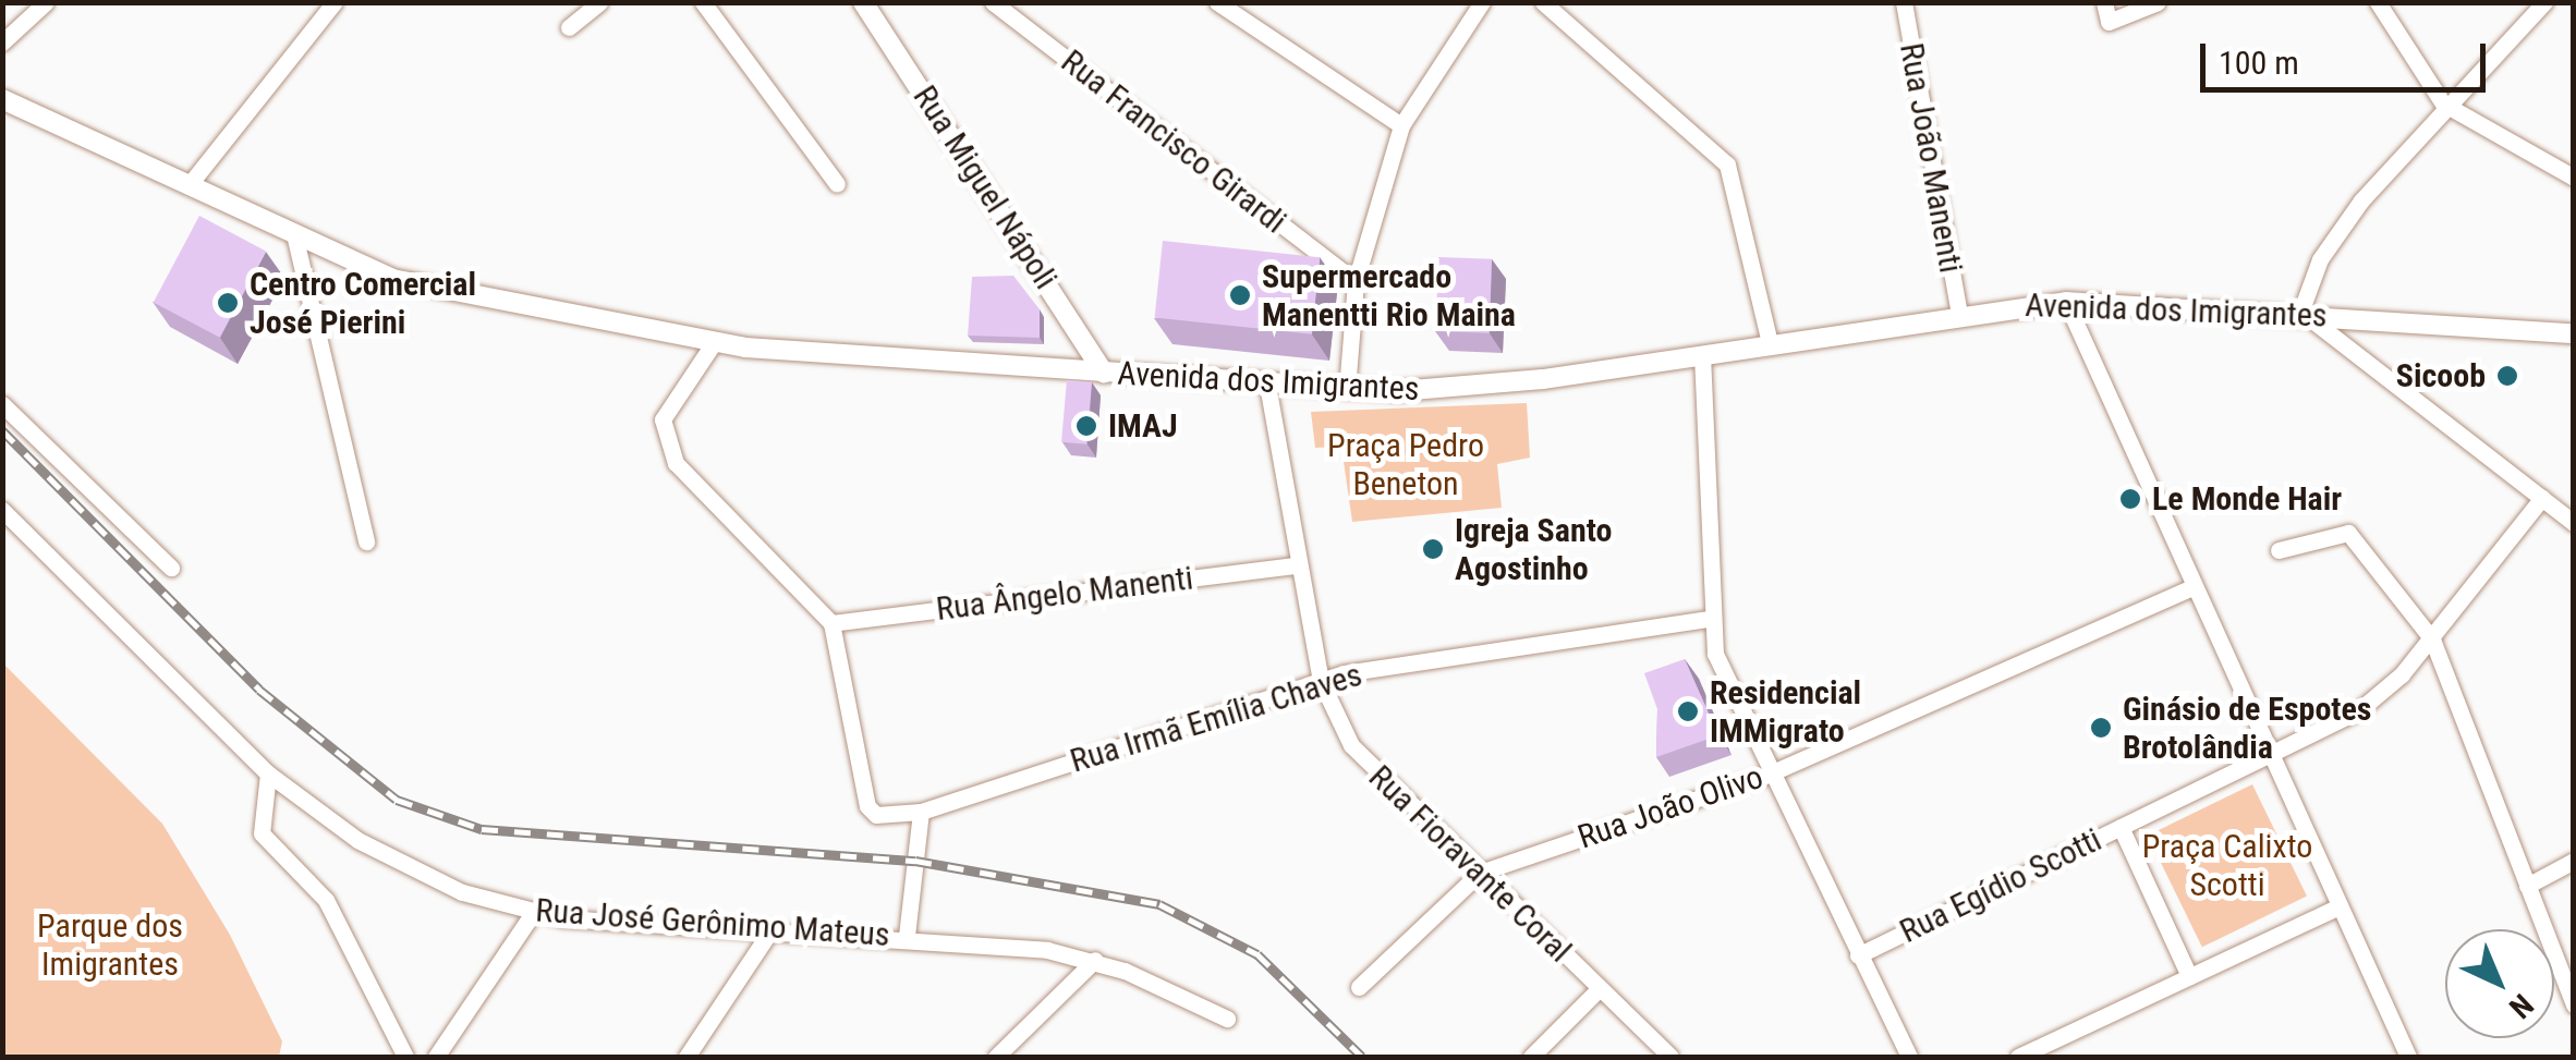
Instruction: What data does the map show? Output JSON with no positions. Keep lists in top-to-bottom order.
{
  "streets": {
    "street": [
      "Rua Francisco Girardi",
      "Rua João Manenti",
      "Rua Miguel Nápoli",
      "Avenida dos Imigrantes",
      "Rua Ângelo Manenti",
      "Rua Irmã Emília Chaves",
      "Rua João Olivo",
      "Rua Fioravante Coral",
      "Rua Egídio Scotti",
      "Rua José Gerônimo Mateus"
    ]
  },
  "crossings": [
    ["Rua João Manenti", "Avenida dos Imigrantes"],
    ["Rua Miguel Nápoli", "Avenida dos Imigrantes"],
    ["Avenida dos Imigrantes", "Rua Fioravante Coral"],
    ["Rua Ângelo Manenti", "Rua Fioravante Coral"],
    ["Rua Irmã Emília Chaves", "Rua Fioravante Coral"],
    ["Rua João Olivo", "Rua Fioravante Coral"]
  ],
  "parks": ["Praça Pedro Beneton", "Praça Calixto Scotti", "Parque dos Imigrantes"],
  "places": [
    "Supermercado Manentti Rio Maina",
    "Centro Comercial José Pierini",
    "Sicoob",
    "IMAJ",
    "Le Monde Hair",
    "Igreja Santo Agostinho",
    "Residencial IMMigrato",
    "Ginásio de Espotes Brotolândia"
  ],
  "scale_bar": "100 m",
  "north": "bottom right"
}
